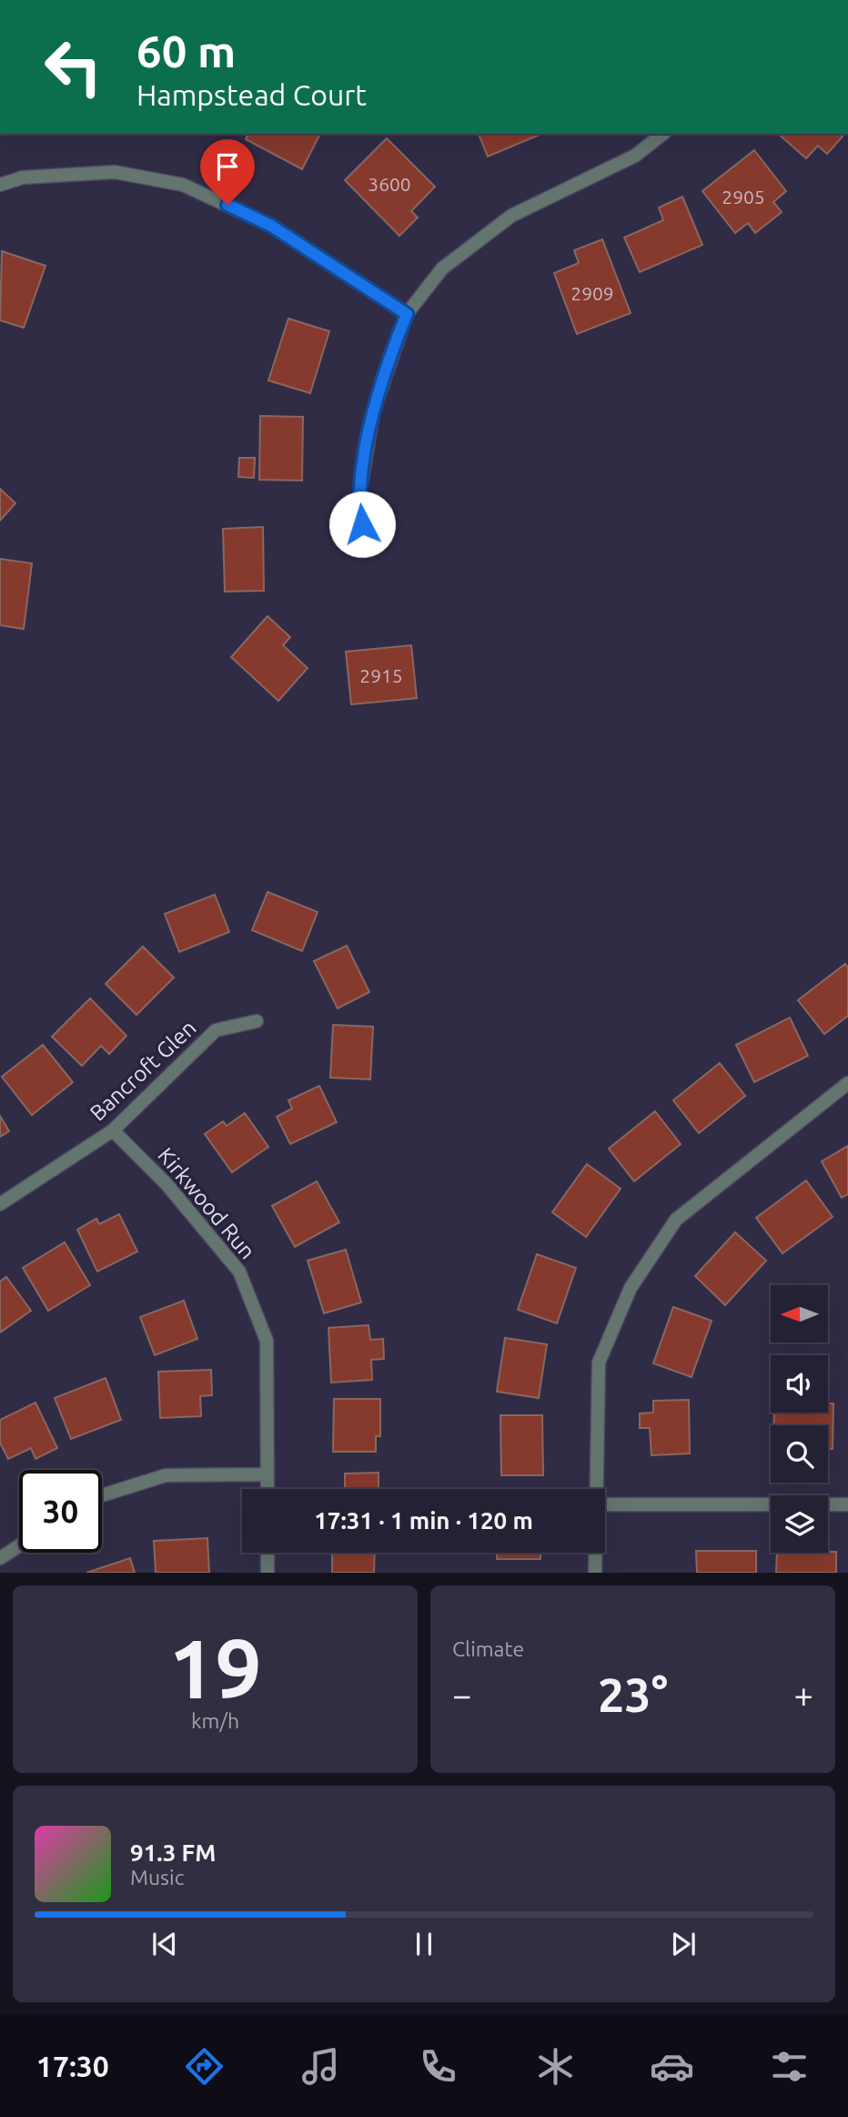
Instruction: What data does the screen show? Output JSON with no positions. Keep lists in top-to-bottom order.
{
  "streets": {
    "street": ["Bancroft Glen", "Kirkwood Run"]
  },
  "crossings": [
    ["Bancroft Glen", "Kirkwood Run"]
  ],
  "house_numbers": [
    "3600",
    "2905",
    "2909",
    "2915"
  ],
  "north": "left",
  "page": {
    "turn": ["60 m", "Hampstead Court"],
    "limit": "30",
    "trip": "17:31 · 1 min · 120 m",
    "tile": [
      ["19", "km/h"],
      "Climate"
    ],
    "heat": ["−", "23°", "+"],
    "song": ["91.3 FM", "Music"],
    "tabs": "17:30"
  }
}
